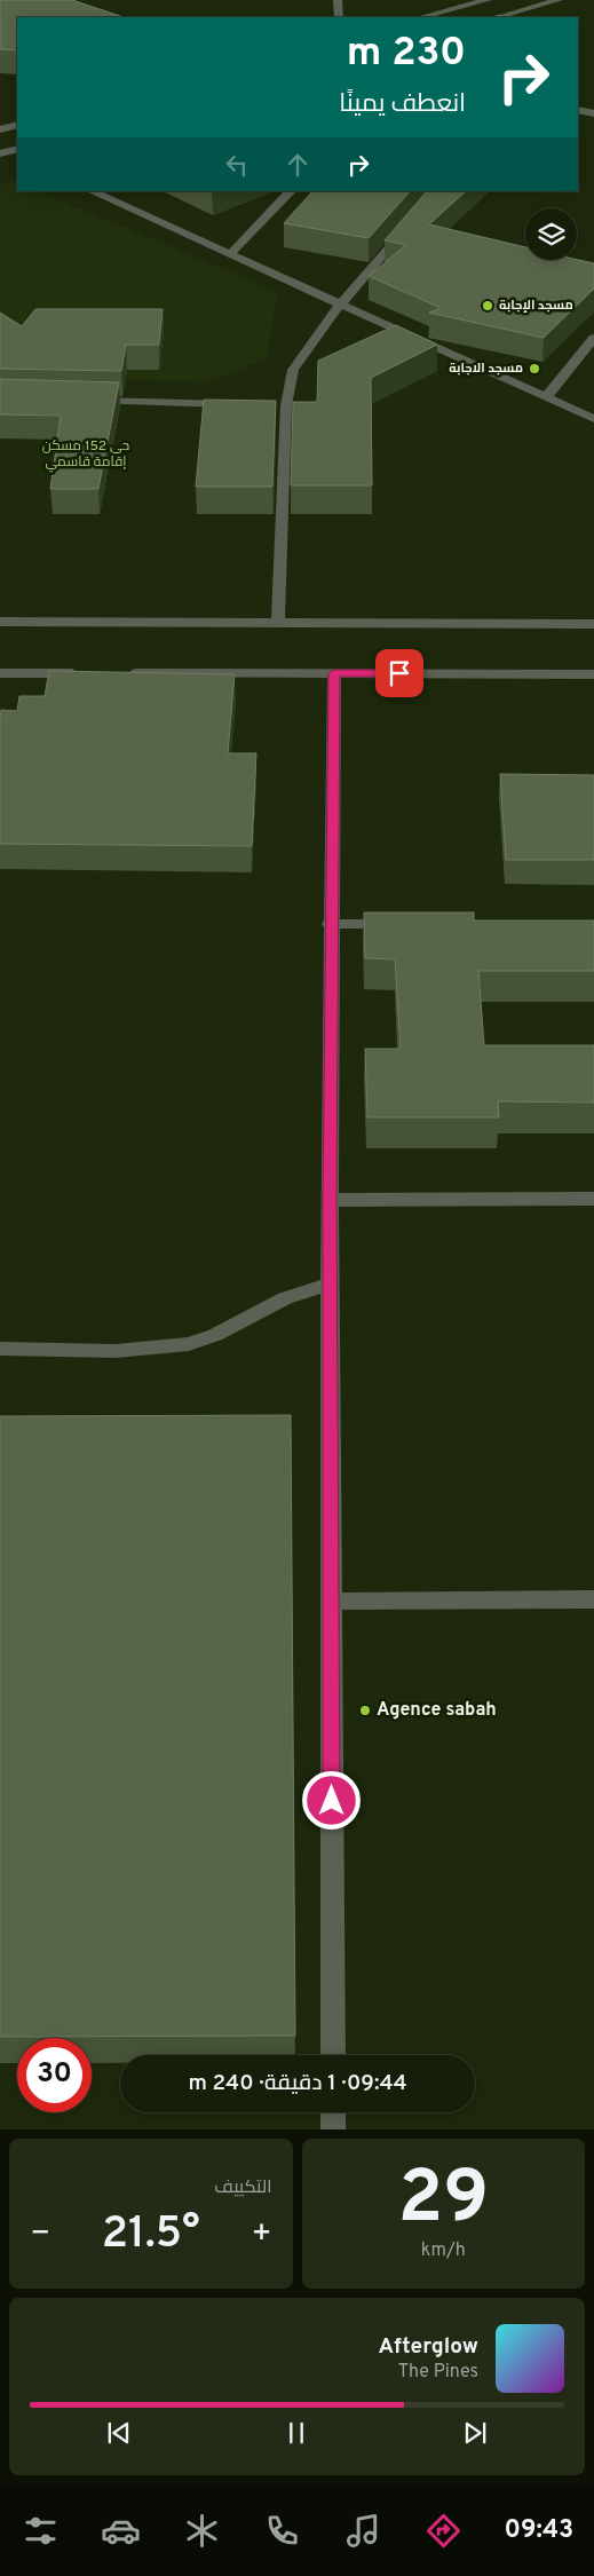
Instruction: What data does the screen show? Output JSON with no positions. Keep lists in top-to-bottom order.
{
  "districts": ["حي 152 مسكن إقامة قاسمي"],
  "places": ["مسجد الإجابة", "مسجد الاجابة", "Agence sabah"],
  "page": {
    "turn": ["230 m", "انعطف يمينًا"],
    "limit": "30",
    "trip": "09:44 · 1 دقيقة · 240 m",
    "tile": [
      ["29", "km/h"],
      "التكييف"
    ],
    "heat": ["−", "21.5°", "+"],
    "song": ["Afterglow", "The Pines"],
    "tabs": "09:43"
  }
}
